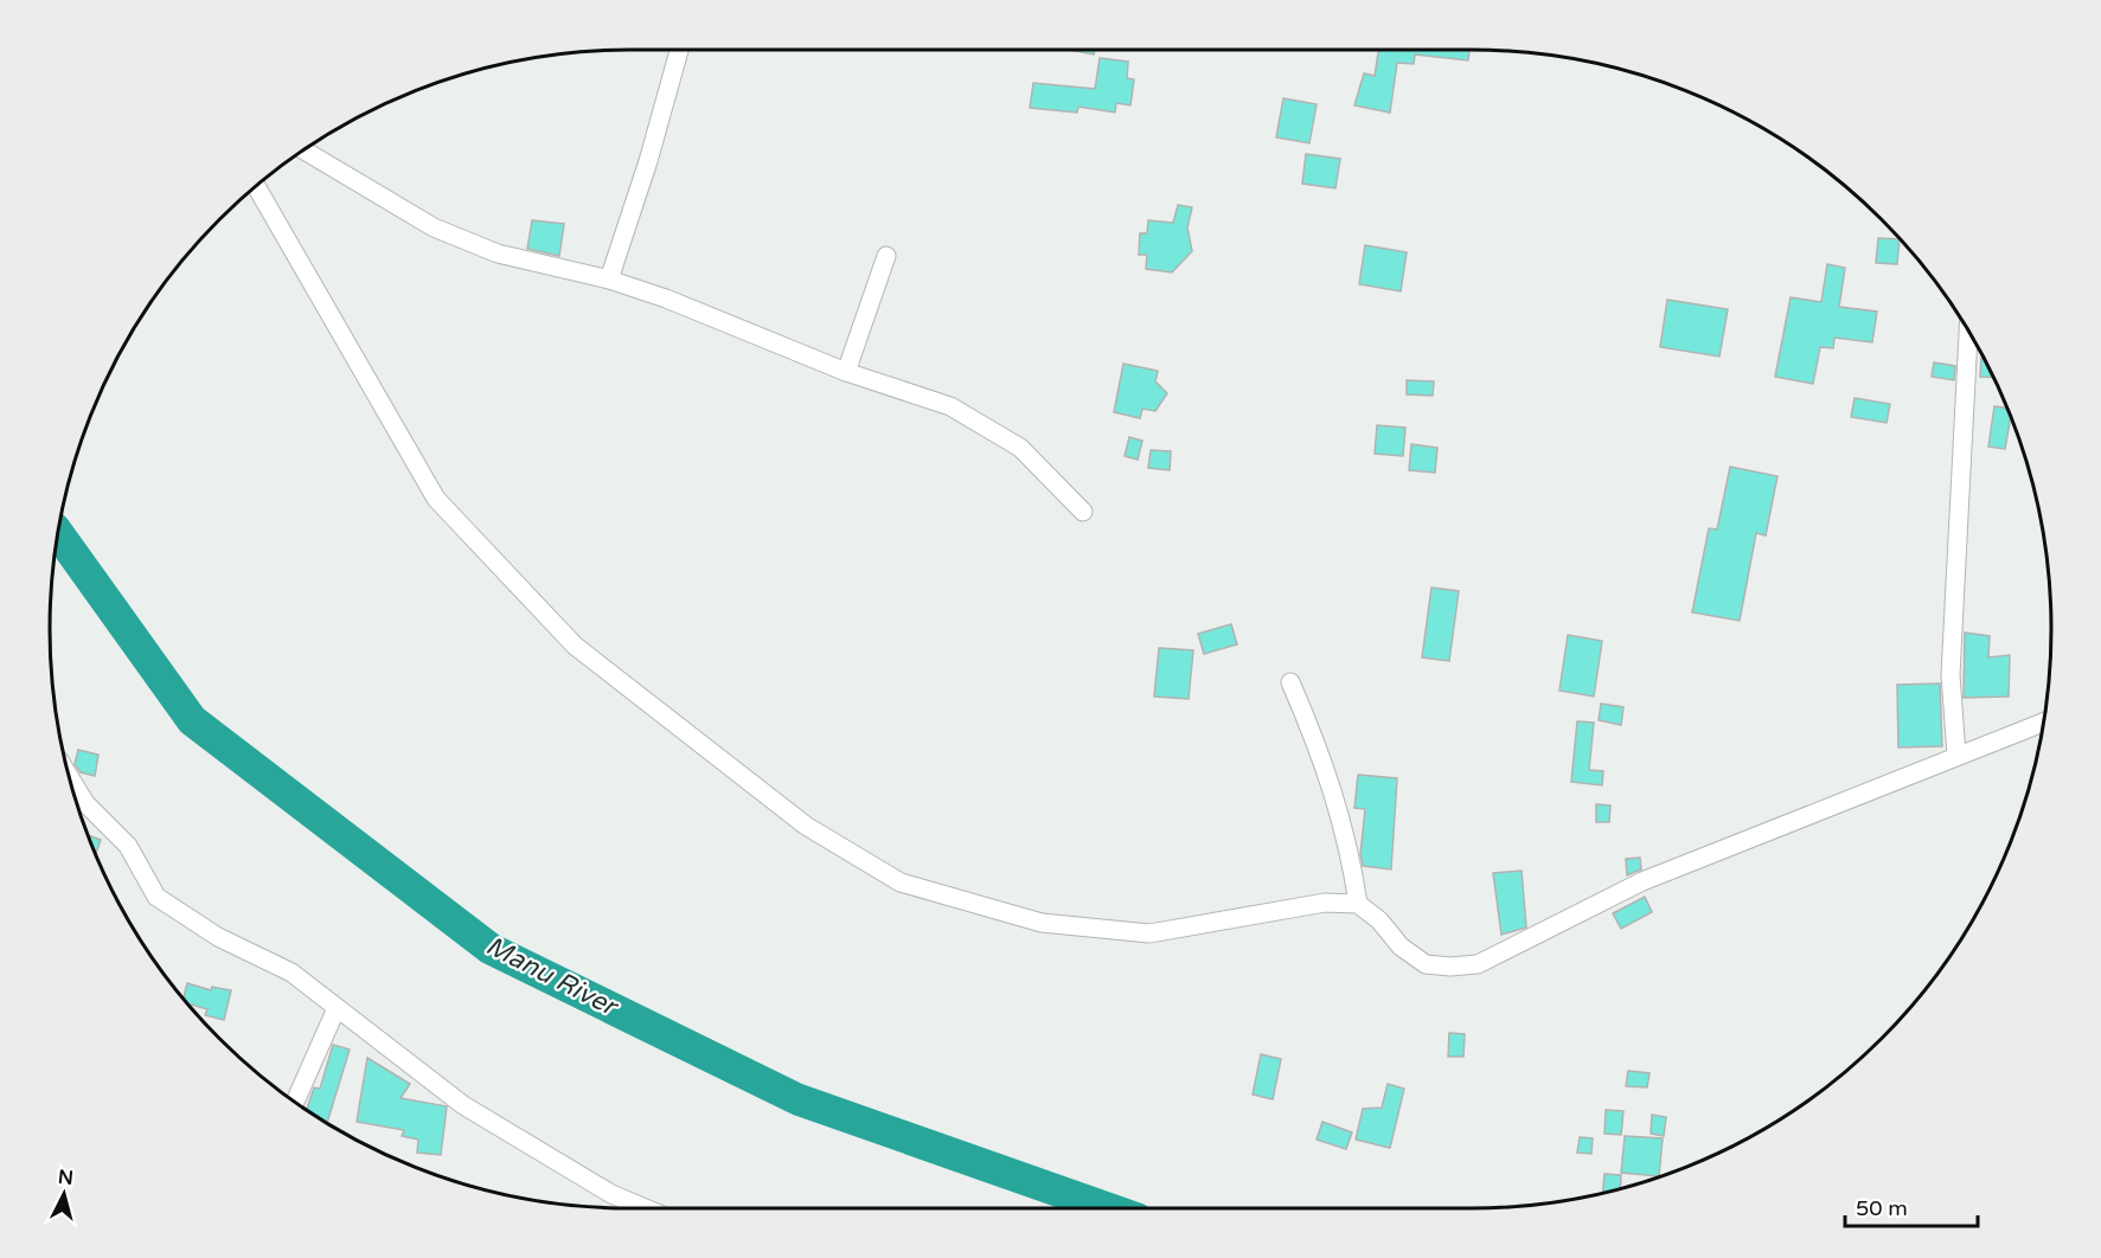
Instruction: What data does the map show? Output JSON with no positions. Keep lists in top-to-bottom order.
{
  "water": ["Manu River"],
  "scale_bar": "50 m",
  "north": "top"
}
